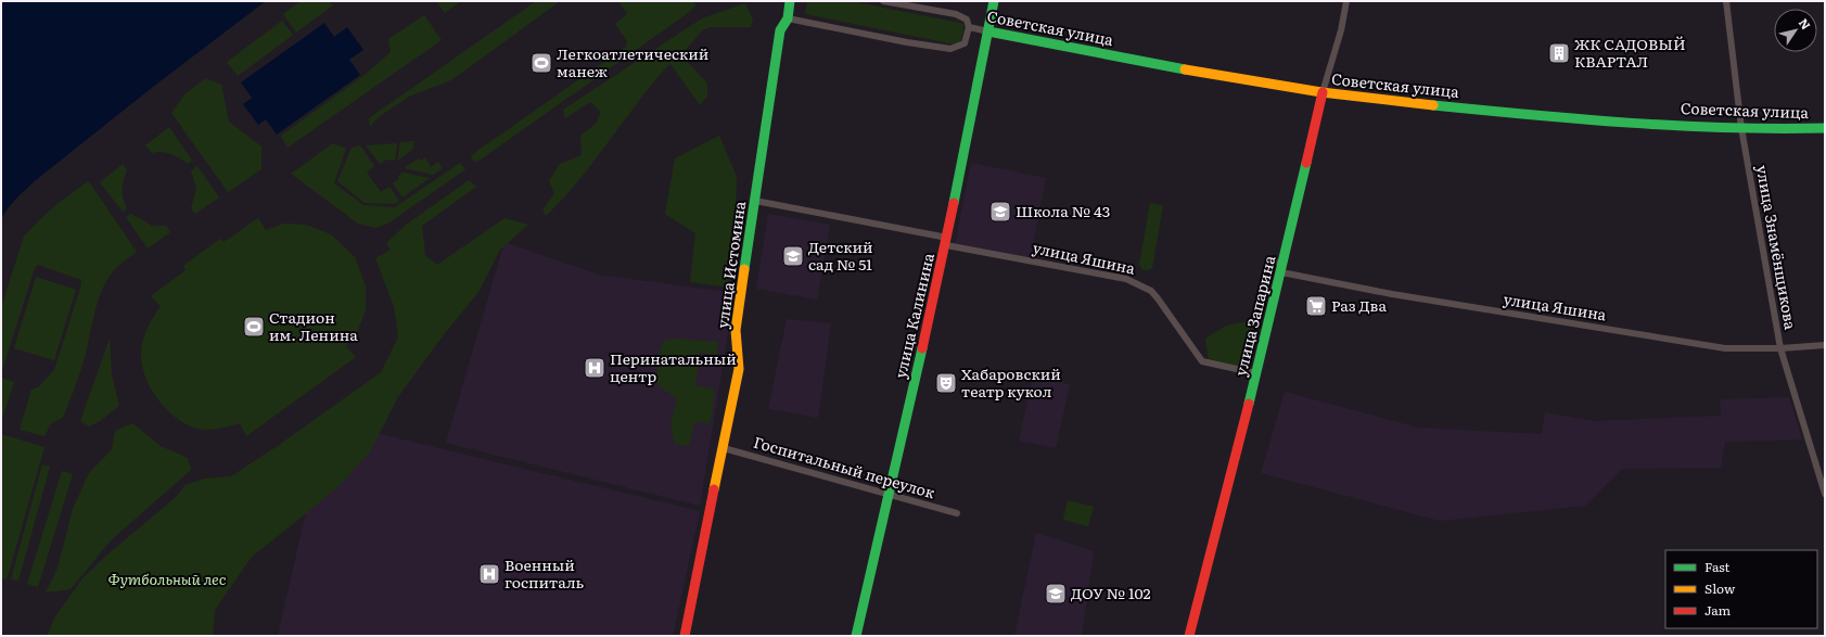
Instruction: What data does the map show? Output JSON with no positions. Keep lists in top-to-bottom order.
{
  "streets": {
    "street": [
      "Советская улица",
      "улица Знамёнщикова",
      "улица Яшина",
      "улица Истомина",
      "улица Калинина",
      "улица Запарина",
      "Госпитальный переулок"
    ]
  },
  "crossings": [
    ["Советская улица", "улица Знамёнщикова"],
    ["Советская улица", "улица Истомина"],
    ["Советская улица", "улица Калинина"],
    ["Советская улица", "улица Запарина"],
    ["улица Знамёнщикова", "улица Яшина"],
    ["улица Яшина", "улица Истомина"],
    ["улица Яшина", "улица Калинина"],
    ["улица Яшина", "улица Запарина"],
    ["улица Истомина", "Госпитальный переулок"],
    ["улица Калинина", "Госпитальный переулок"]
  ],
  "parks": ["Футбольный лес"],
  "places": {
    "building": ["ЖК САДОВЫЙ КВАРТАЛ"],
    "sports": ["Легкоатлетический манеж", "Стадион им. Ленина"],
    "school or university": ["Школа № 43", "Детский сад № 51", "ДОУ № 102"],
    "supermarket": ["Раз Два"],
    "hospital": ["Перинатальный центр", "Военный госпиталь"],
    "theatre": ["Хабаровский театр кукол"]
  },
  "legend": ["Fast", "Slow", "Jam"],
  "north": "top right"
}
